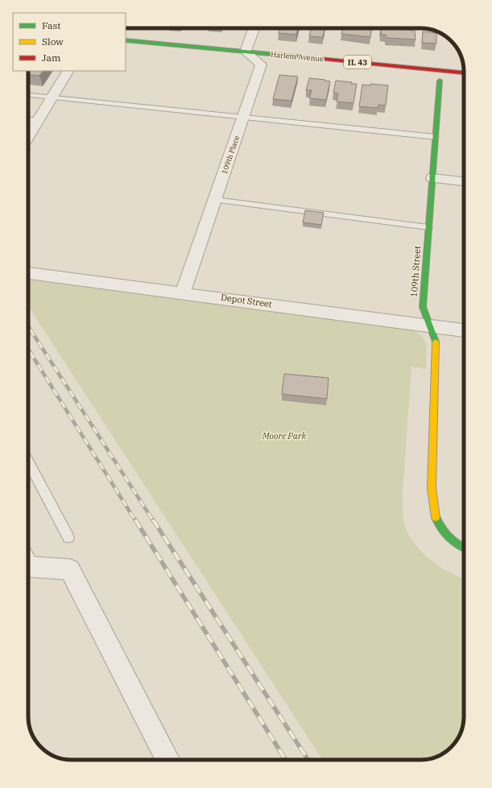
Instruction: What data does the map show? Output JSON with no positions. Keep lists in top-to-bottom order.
{
  "streets": {
    "street": [
      "Harlem Avenue",
      "IL 43",
      "109th Place",
      "109th Street",
      "Depot Street"
    ]
  },
  "crossings": [
    ["Harlem Avenue", "109th Place"],
    ["109th Place", "Depot Street"],
    ["109th Street", "Depot Street"]
  ],
  "parks": ["Moore Park"],
  "legend": ["Fast", "Slow", "Jam"]
}
